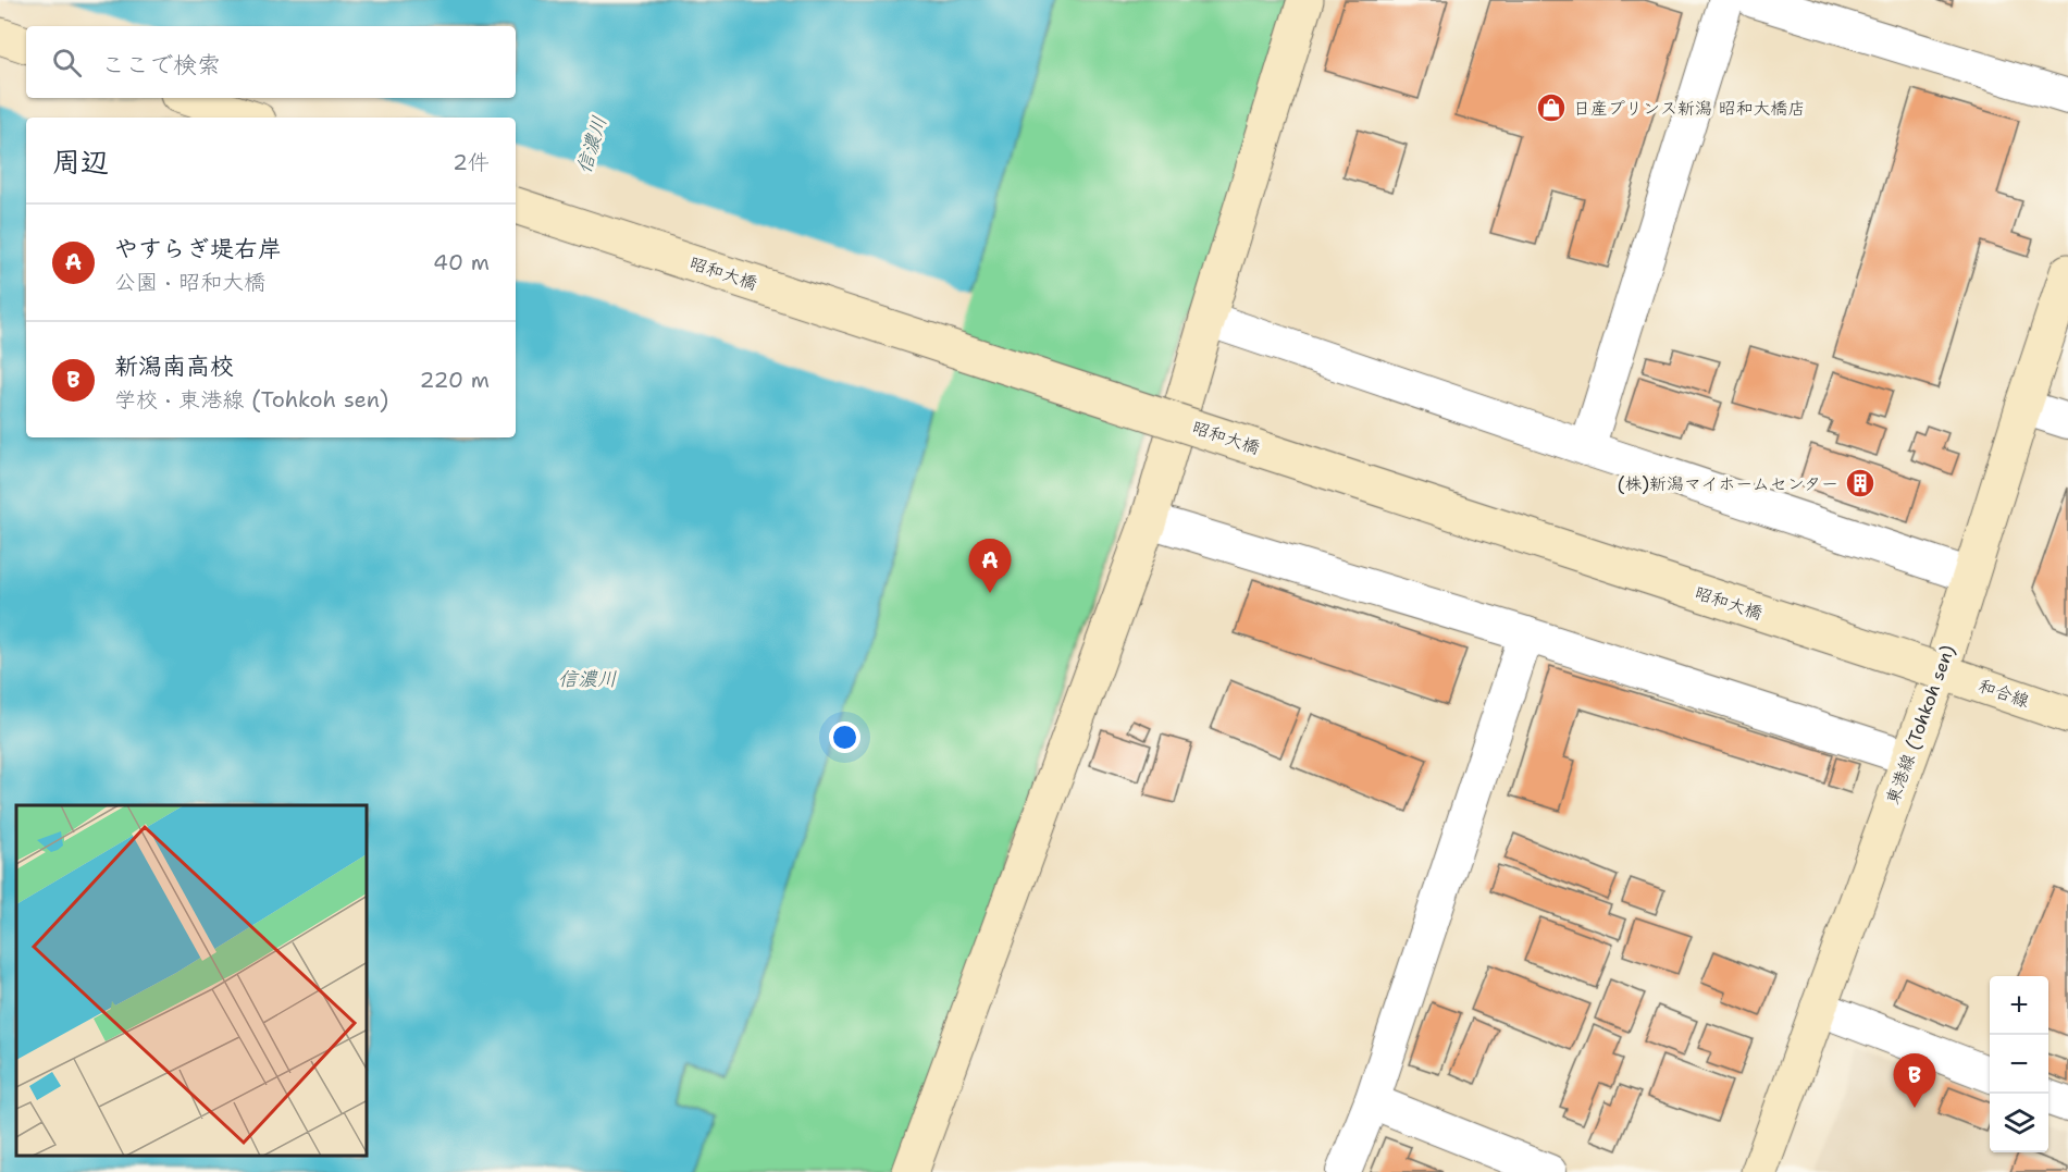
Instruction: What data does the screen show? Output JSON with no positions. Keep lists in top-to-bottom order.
{
  "streets": {
    "street": ["昭和大橋", "和合線", "東港線 (Tohkoh sen)"]
  },
  "crossings": [
    ["昭和大橋", "和合線"],
    ["昭和大橋", "東港線 (Tohkoh sen)"],
    ["和合線", "東港線 (Tohkoh sen)"]
  ],
  "water": ["信濃川"],
  "places": {
    "shop": ["日産プリンス新潟 昭和大橋店"],
    "building": ["(株)新潟マイホームセンター"]
  },
  "page": {
    "search": "ここで検索",
    "heading": ["周辺", "2件"],
    "list": [
      {
        "mark": "A",
        "name": "やすらぎ堤右岸",
        "note": "公園 · 昭和大橋",
        "value": "40 m"
      },
      {
        "mark": "B",
        "name": "新潟南高校",
        "note": "学校 · 東港線 (Tohkoh sen)",
        "value": "220 m"
      }
    ],
    "pins": ["A", "B"],
    "map_buttons": ["+", "−"]
  }
}
